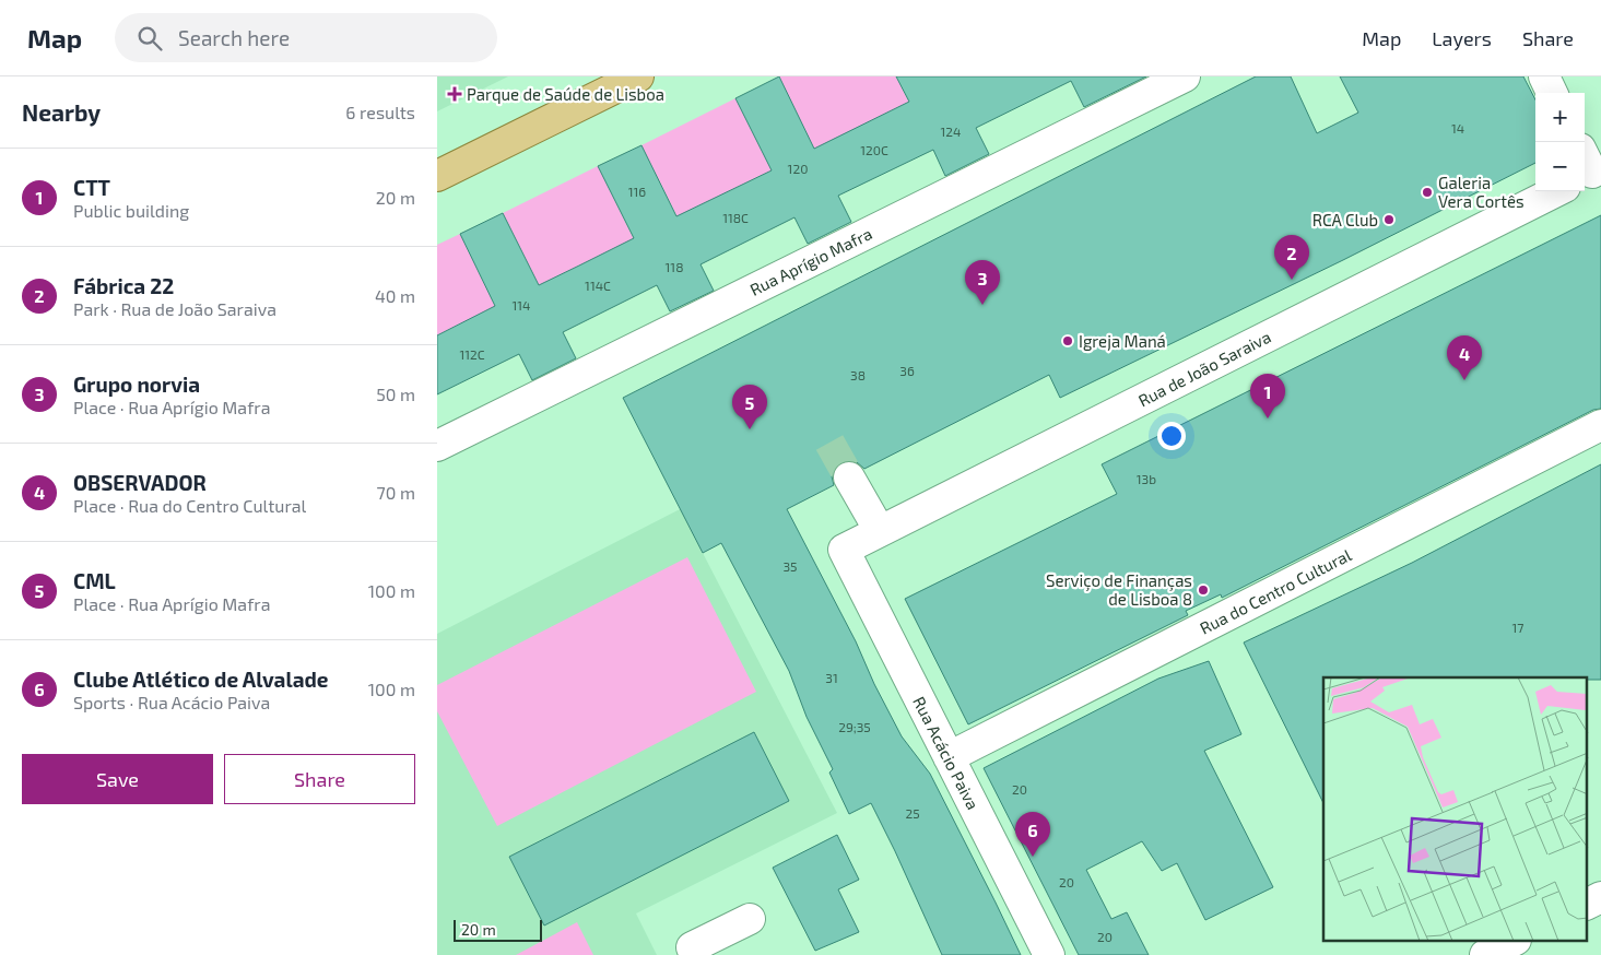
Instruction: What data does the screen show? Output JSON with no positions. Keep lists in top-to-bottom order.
{
  "streets": {
    "street": [
      "Rua Aprígio Mafra",
      "Rua de João Saraiva",
      "Rua do Centro Cultural",
      "Rua Acácio Paiva"
    ]
  },
  "crossings": [
    ["Rua de João Saraiva", "Rua Acácio Paiva"],
    ["Rua do Centro Cultural", "Rua Acácio Paiva"]
  ],
  "places": {
    "health": ["Parque de Saúde de Lisboa"],
    "other": [
      "Galeria Vera Cortês",
      "RCA Club",
      "Igreja Maná",
      "Serviço de Finanças de Lisboa 8"
    ]
  },
  "house_numbers": [
    "14",
    "124",
    "120C",
    "120",
    "116",
    "118C",
    "118",
    "114C",
    "114",
    "112C",
    "36",
    "38",
    "13b",
    "35",
    "17",
    "31",
    "29;35",
    "20",
    "25",
    "20",
    "20"
  ],
  "scale_bar": "20 m",
  "page": {
    "header": "Map",
    "search": "Search here",
    "nav": ["Map", "Layers", "Share"],
    "heading": ["Nearby", "6 results"],
    "map_buttons": ["+", "−"],
    "list": [
      {
        "mark": "1",
        "name": "CTT",
        "note": "Public building",
        "value": "20 m"
      },
      {
        "mark": "2",
        "name": "Fábrica 22",
        "note": "Park · Rua de João Saraiva",
        "value": "40 m"
      },
      {
        "mark": "3",
        "name": "Grupo norvia",
        "note": "Place · Rua Aprígio Mafra",
        "value": "50 m"
      },
      {
        "mark": "4",
        "name": "OBSERVADOR",
        "note": "Place · Rua do Centro Cultural",
        "value": "70 m"
      },
      {
        "mark": "5",
        "name": "CML",
        "note": "Place · Rua Aprígio Mafra",
        "value": "100 m"
      },
      {
        "mark": "6",
        "name": "Clube Atlético de Alvalade",
        "note": "Sports · Rua Acácio Paiva",
        "value": "100 m"
      }
    ],
    "pins": [
      "2",
      "3",
      "4",
      "1",
      "5",
      "6"
    ],
    "buttons": ["Save", "Share"],
    "scale": "20 m"
  }
}
